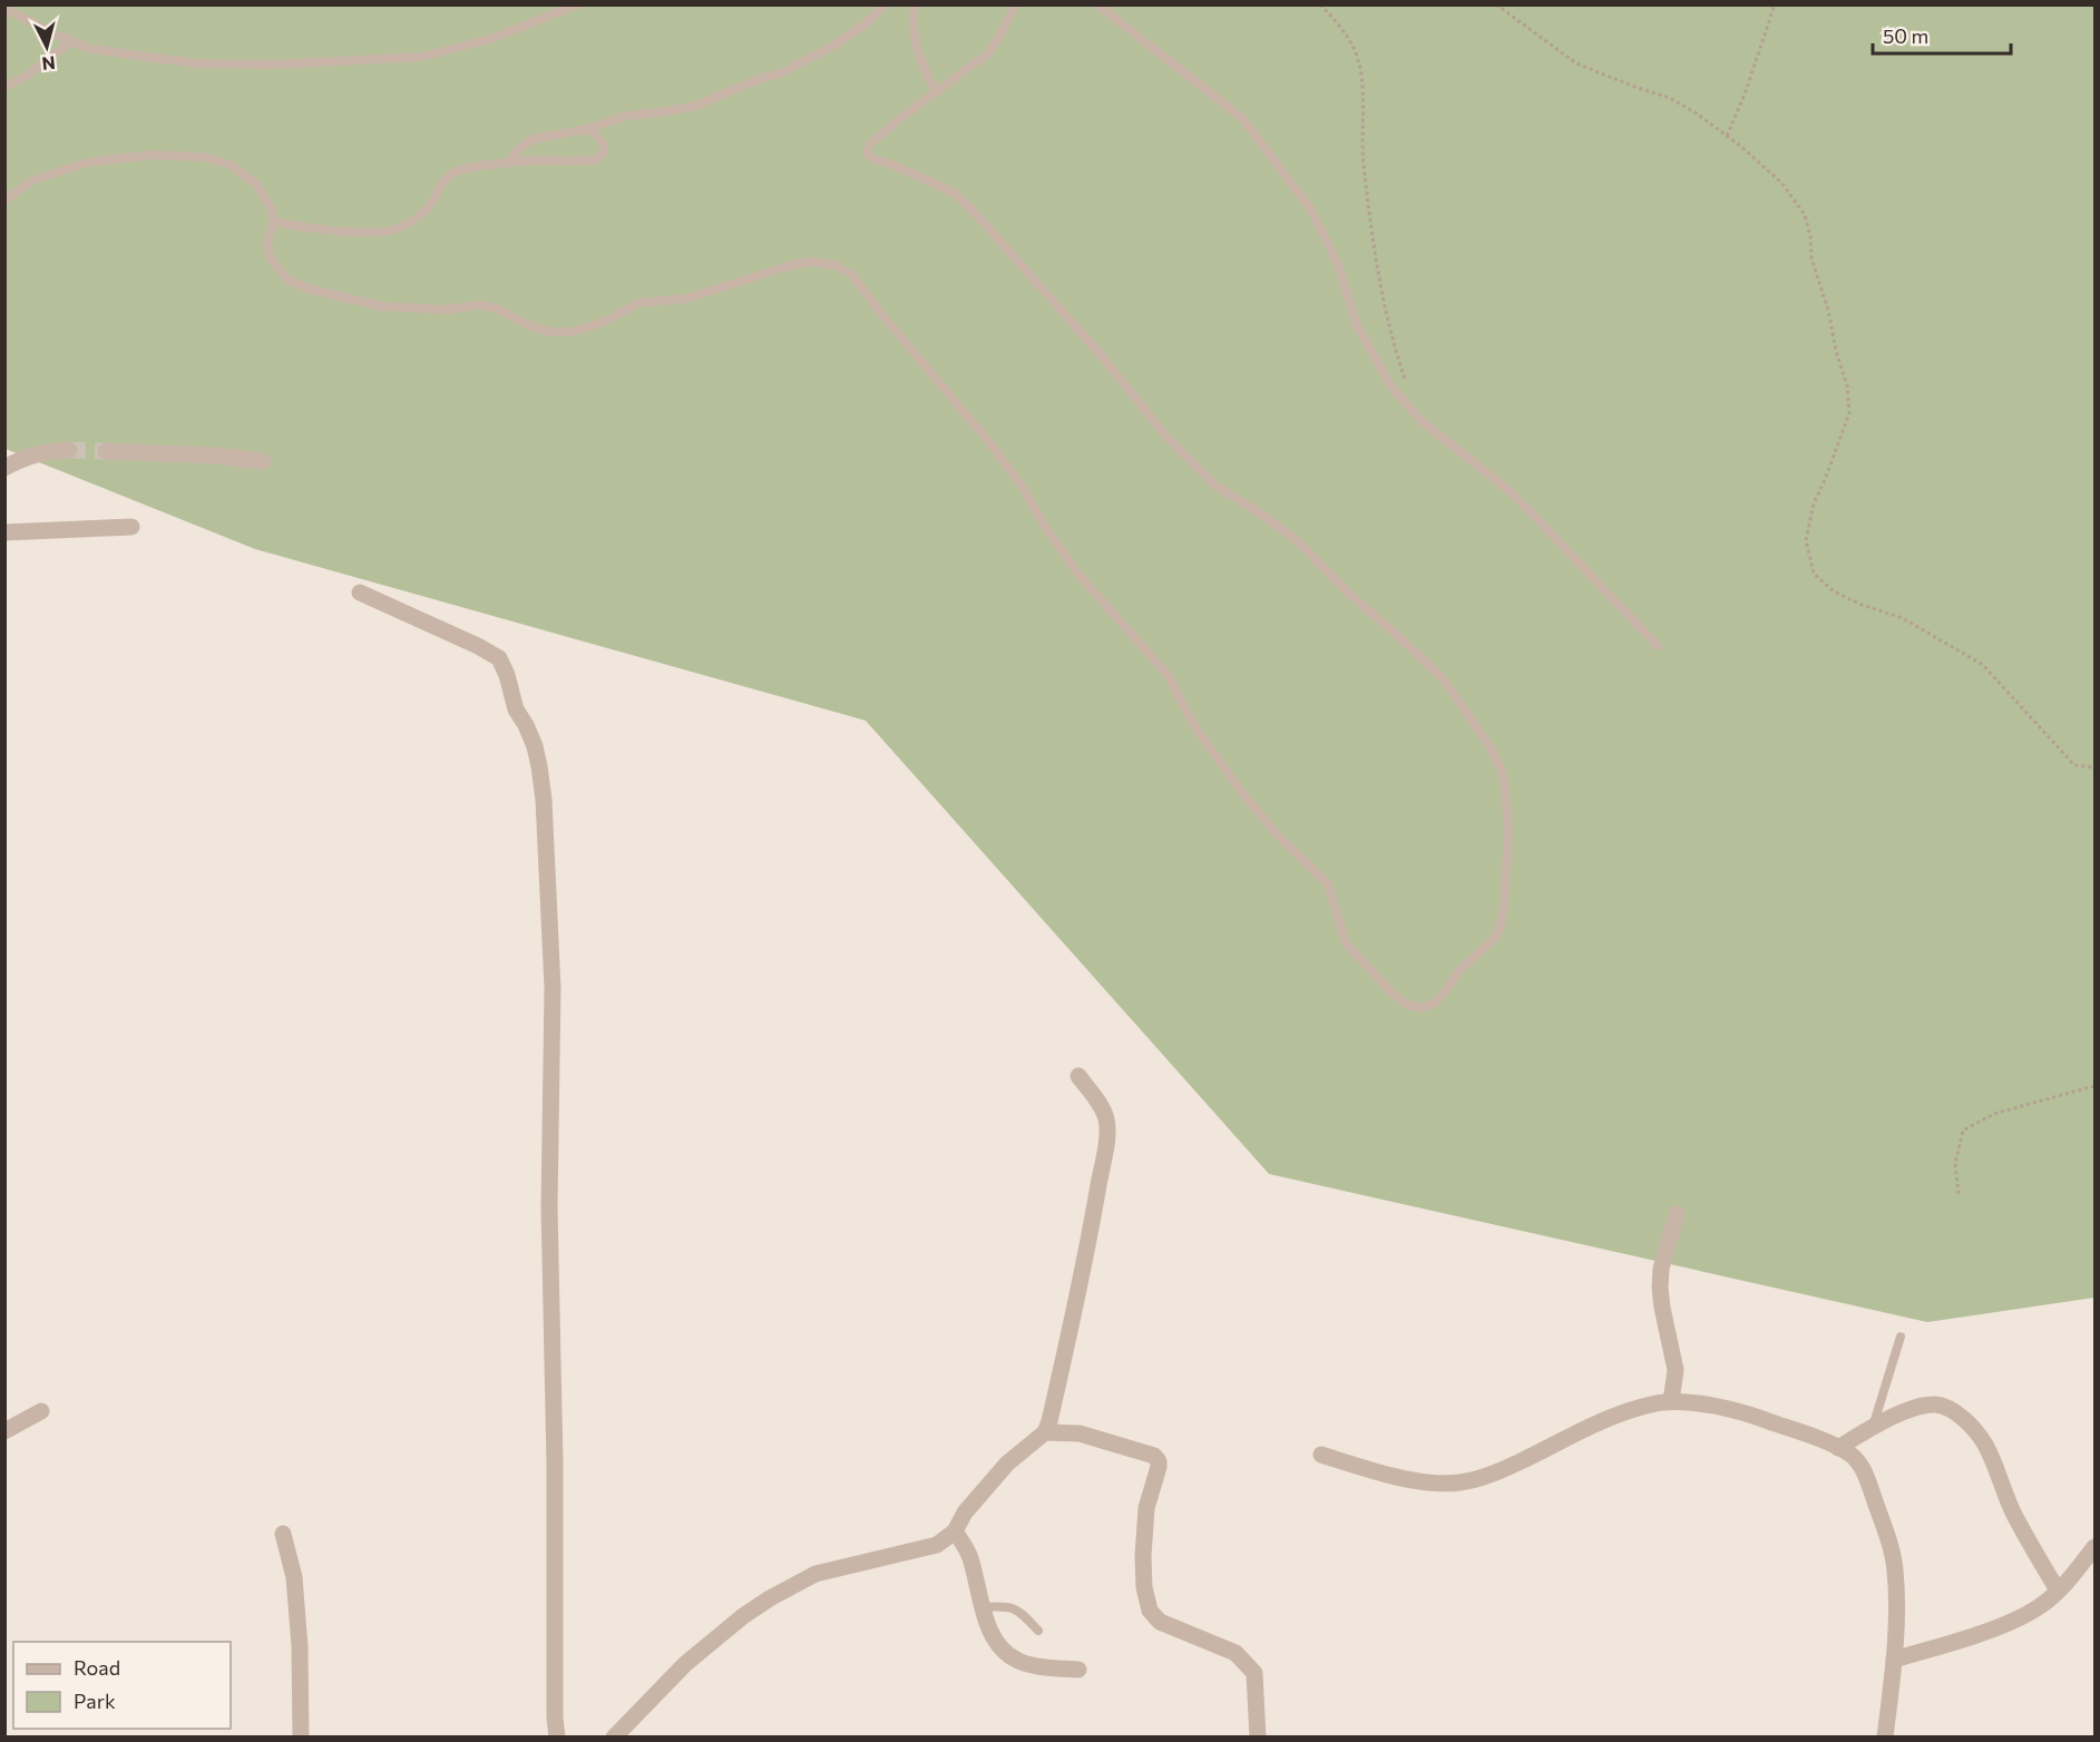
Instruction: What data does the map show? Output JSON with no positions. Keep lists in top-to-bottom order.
{
  "legend": ["Road", "Park"],
  "scale_bar": "50 m",
  "north": "bottom"
}
